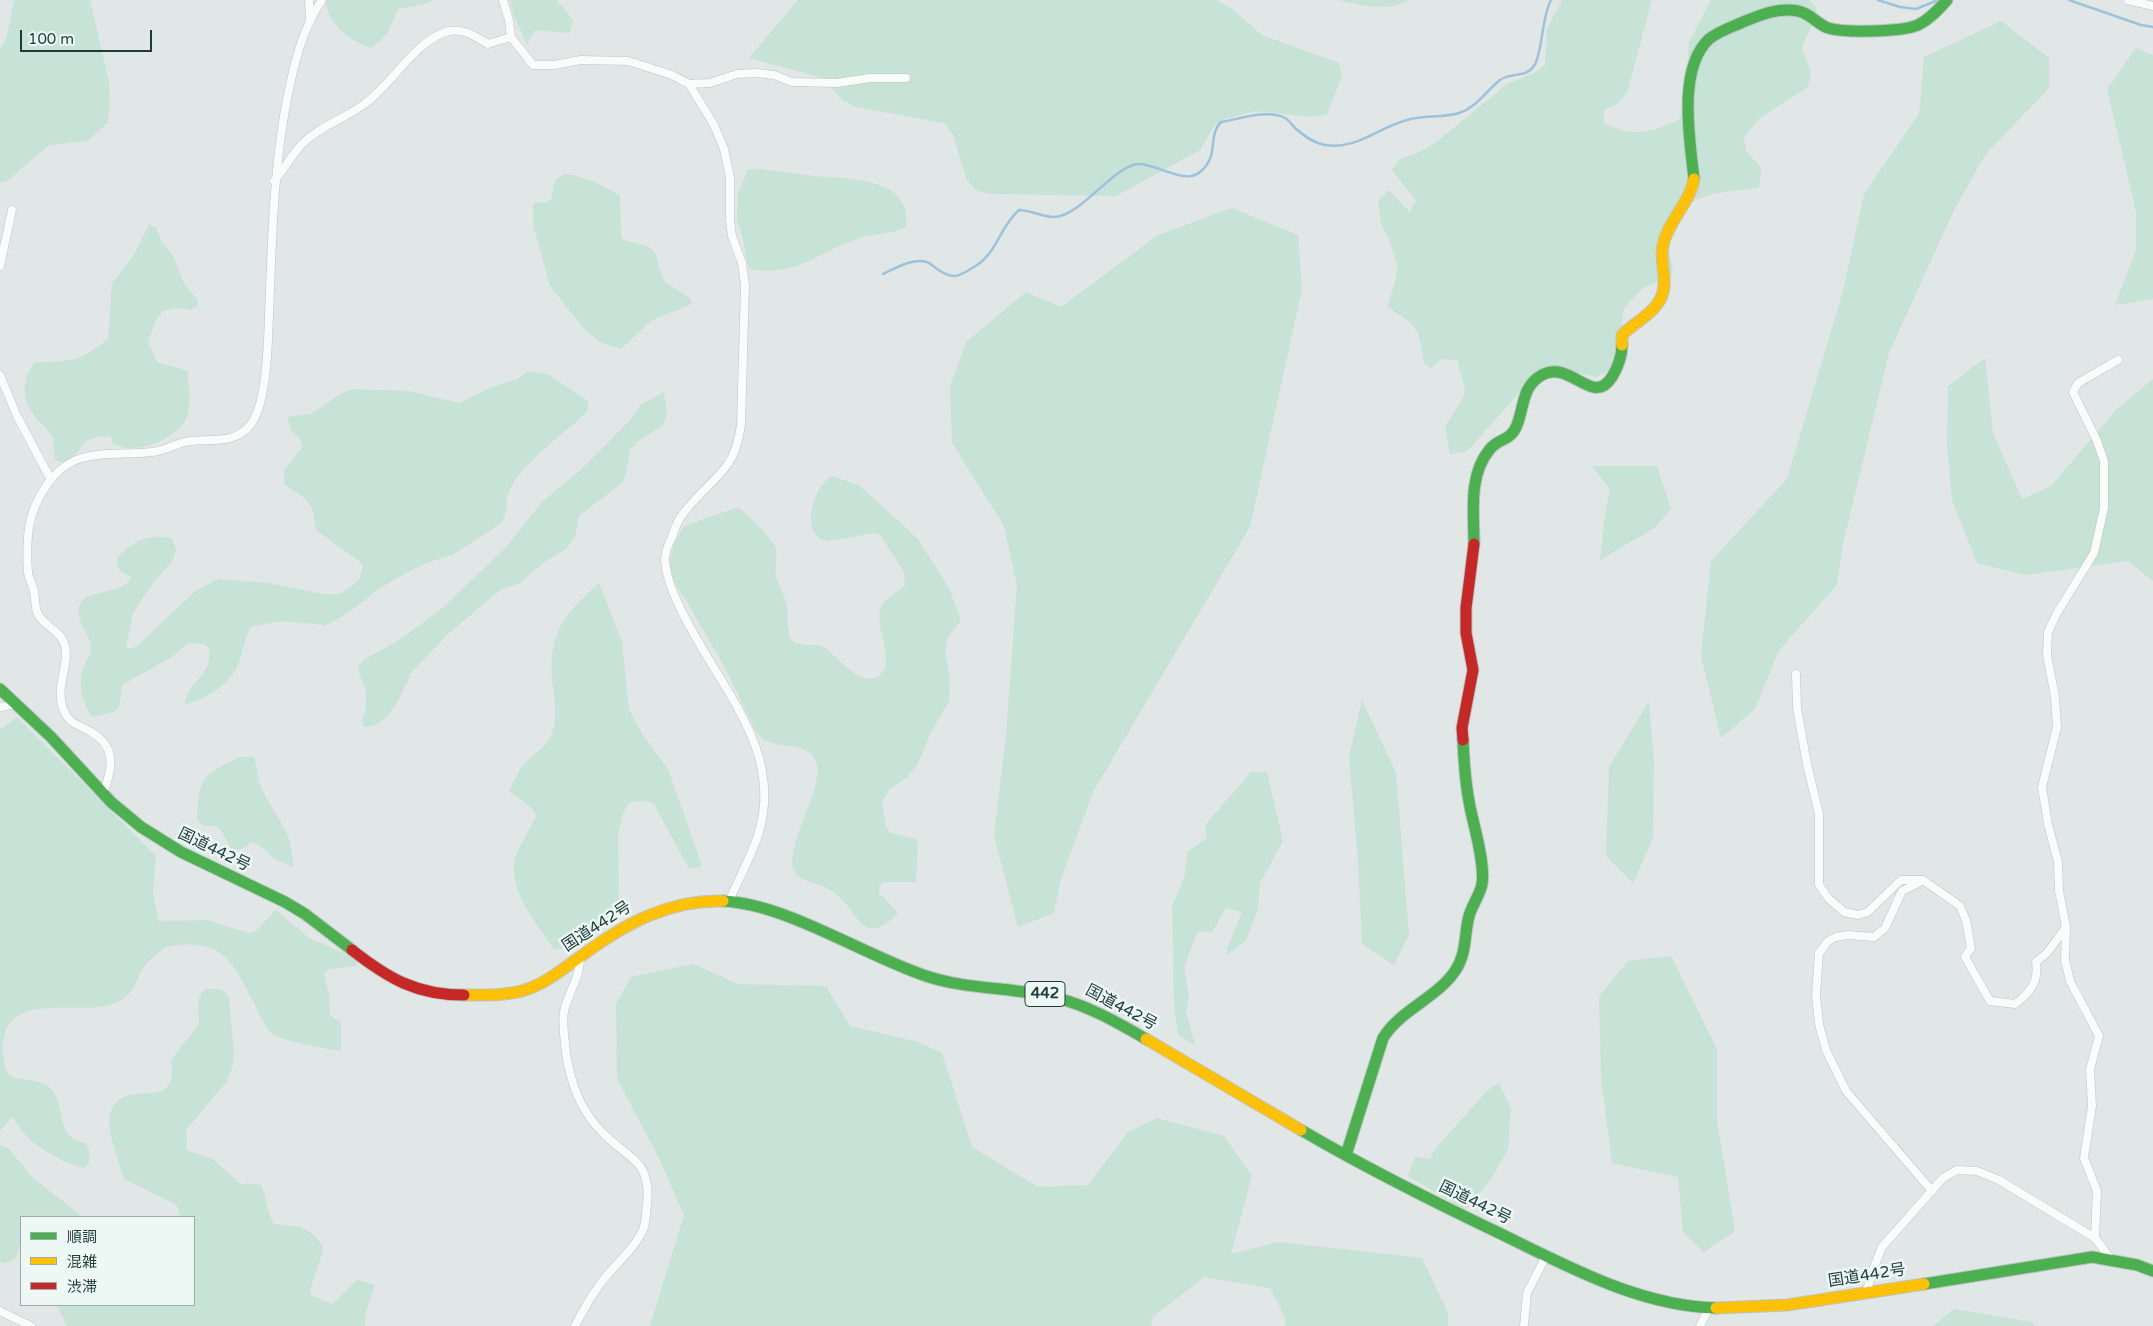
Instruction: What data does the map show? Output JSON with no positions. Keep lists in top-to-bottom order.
{
  "streets": {
    "main road": ["国道442号", "442"]
  },
  "legend": ["順調", "混雑", "渋滞"],
  "scale_bar": "100 m"
}
